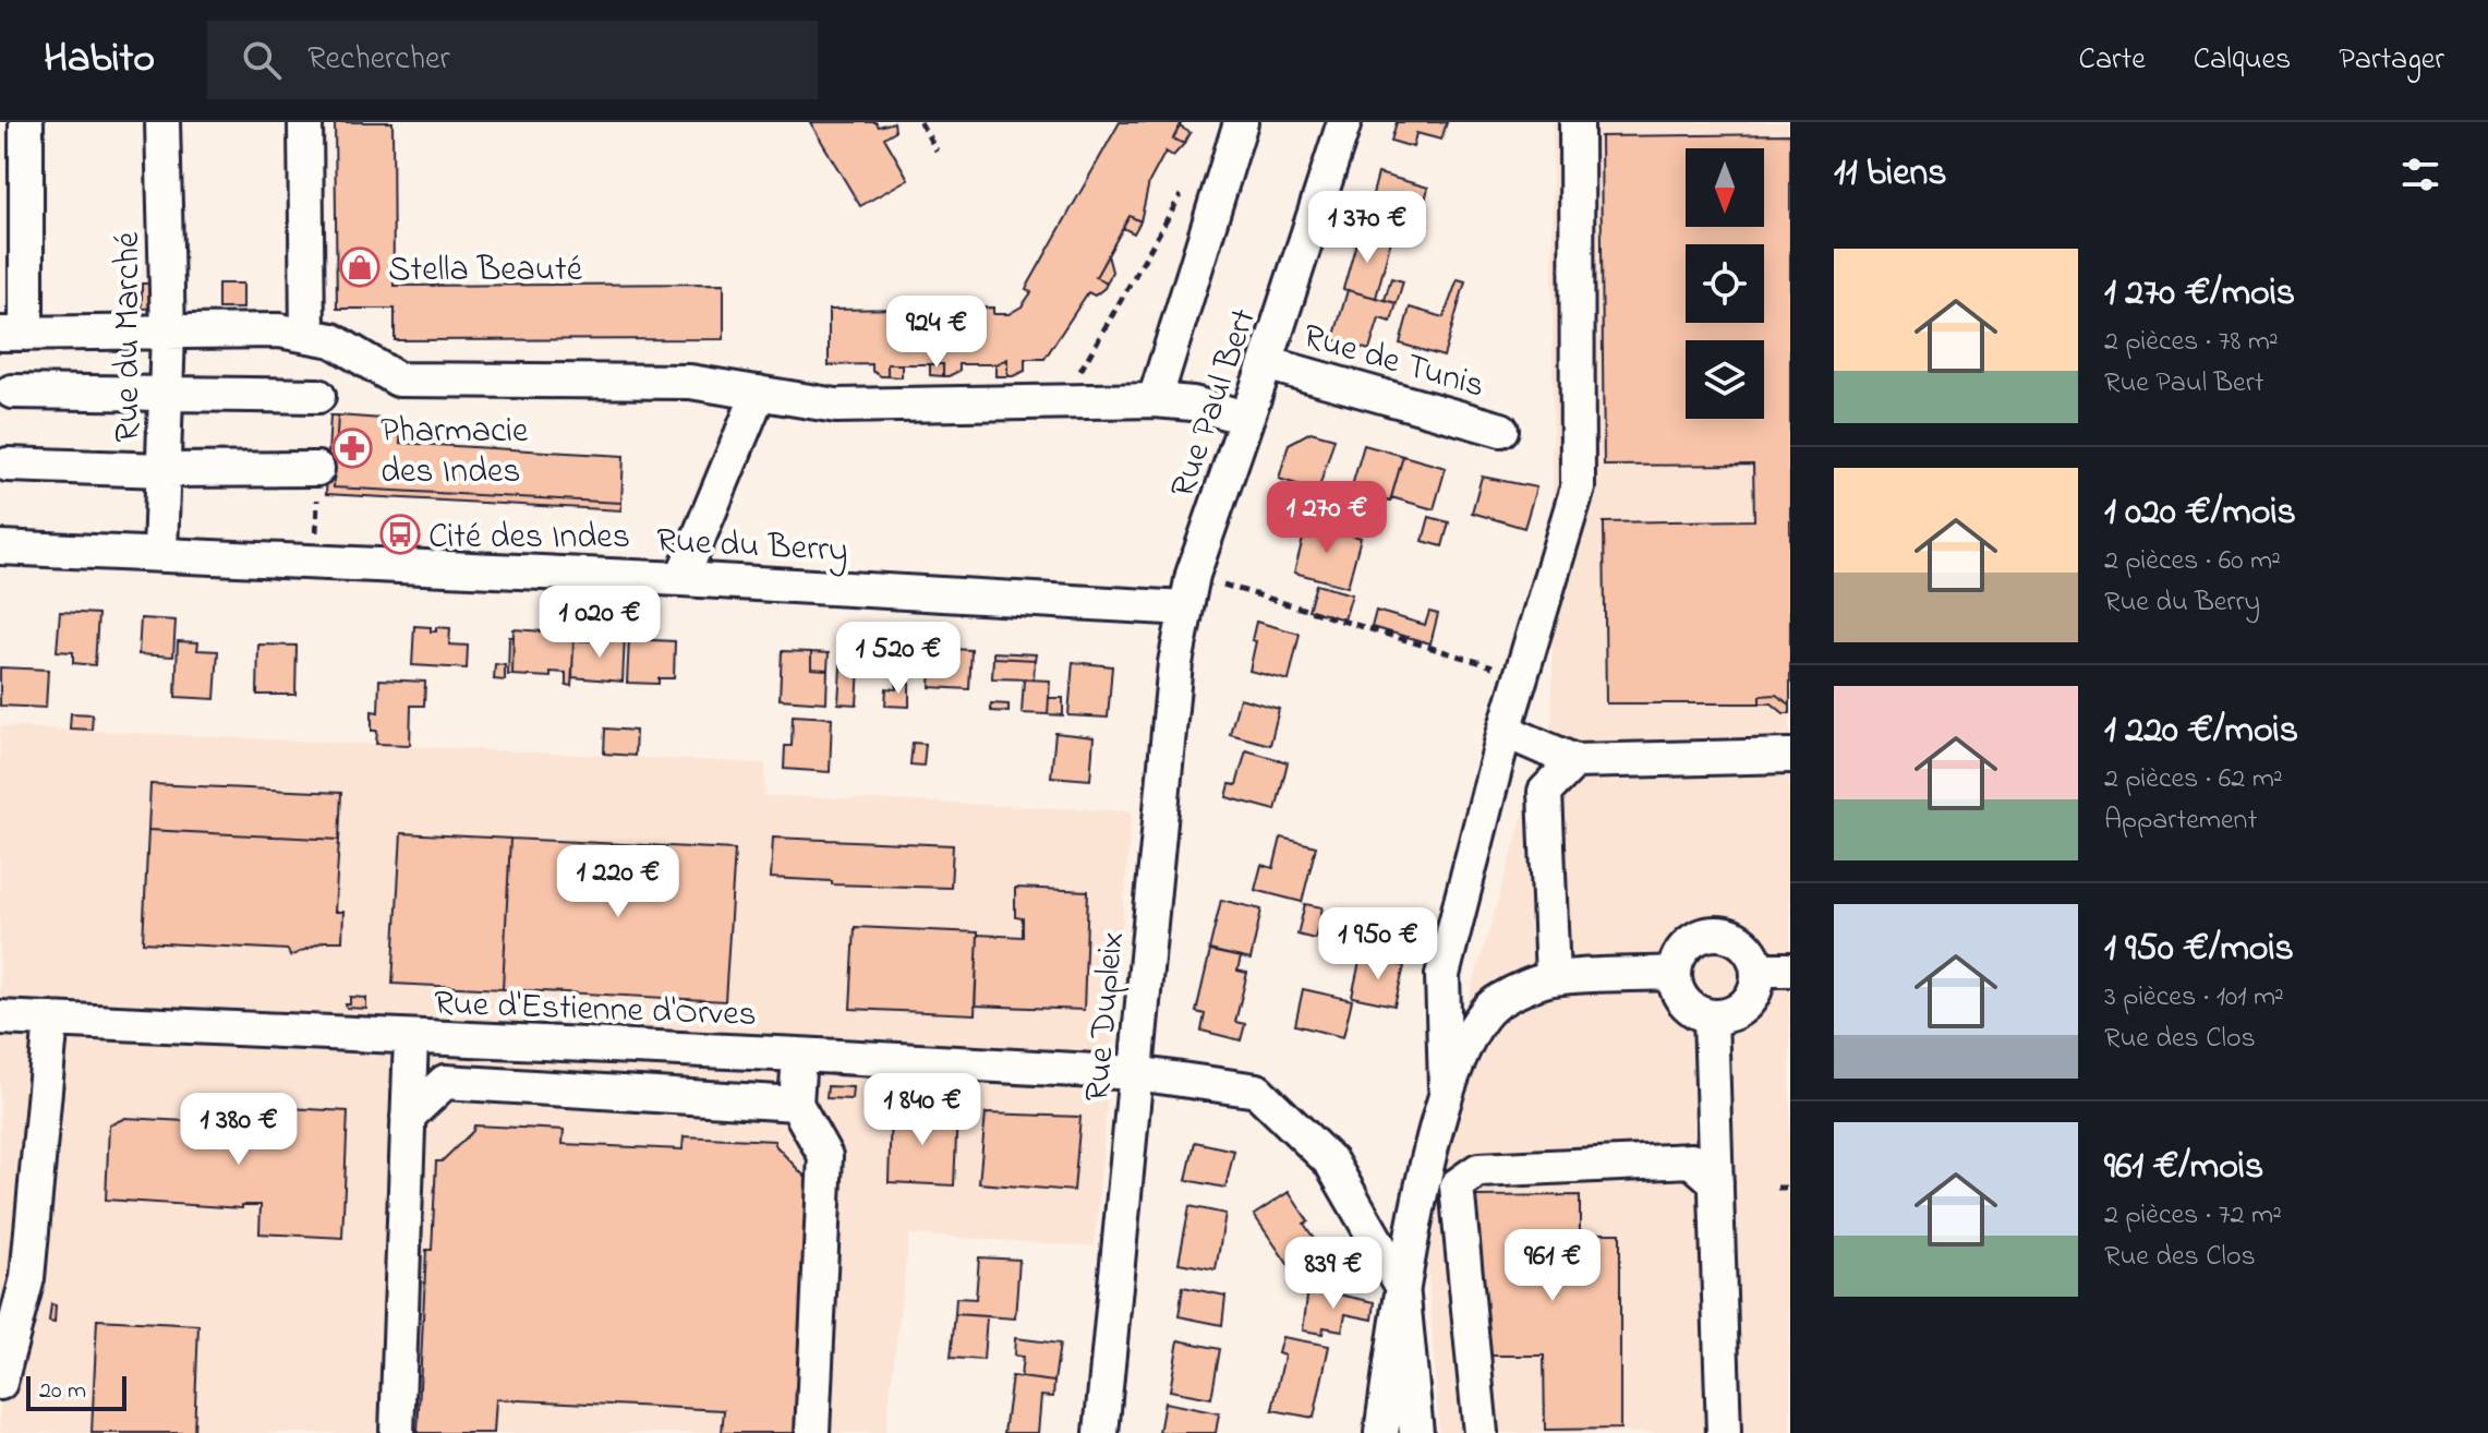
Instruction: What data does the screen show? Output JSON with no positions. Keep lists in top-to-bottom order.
{
  "streets": {
    "street": [
      "Rue du Marché",
      "Rue de Tunis",
      "Rue Paul Bert",
      "Rue du Berry",
      "Rue d'Estienne d'Orves",
      "Rue Dupleix"
    ]
  },
  "crossings": [
    ["Rue du Marché", "Rue du Berry"],
    ["Rue de Tunis", "Rue Paul Bert"],
    ["Rue Paul Bert", "Rue du Berry"],
    ["Rue Paul Bert", "Rue Dupleix"],
    ["Rue du Berry", "Rue Dupleix"],
    ["Rue d'Estienne d'Orves", "Rue Dupleix"]
  ],
  "places": {
    "shop": ["Stella Beauté"],
    "pharmacy": ["Pharmacie des Indes"],
    "bus stop": ["Cité des Indes"]
  },
  "scale_bar": "20 m",
  "north": "bottom",
  "page": {
    "header": "Habito",
    "search": "Rechercher",
    "nav": ["Carte", "Calques", "Partager"],
    "heading": "11 biens",
    "price": [
      "1 370 €",
      "924 €",
      "1 270 €",
      "1 020 €",
      "1 520 €",
      "1 220 €",
      "1 950 €",
      "1 840 €",
      "1 380 €",
      "961 €",
      "839 €"
    ],
    "list": [
      {
        "name": "1 270 €/mois",
        "note": "2 pièces · 78 m² · Rue Paul Bert"
      },
      {
        "name": "1 020 €/mois",
        "note": "2 pièces · 60 m² · Rue du Berry"
      },
      {
        "name": "1 220 €/mois",
        "note": "2 pièces · 62 m² · Appartement"
      },
      {
        "name": "1 950 €/mois",
        "note": "3 pièces · 101 m² · Rue des Clos"
      },
      {
        "name": "961 €/mois",
        "note": "2 pièces · 72 m² · Rue des Clos"
      }
    ],
    "scale": "20 m"
  }
}
